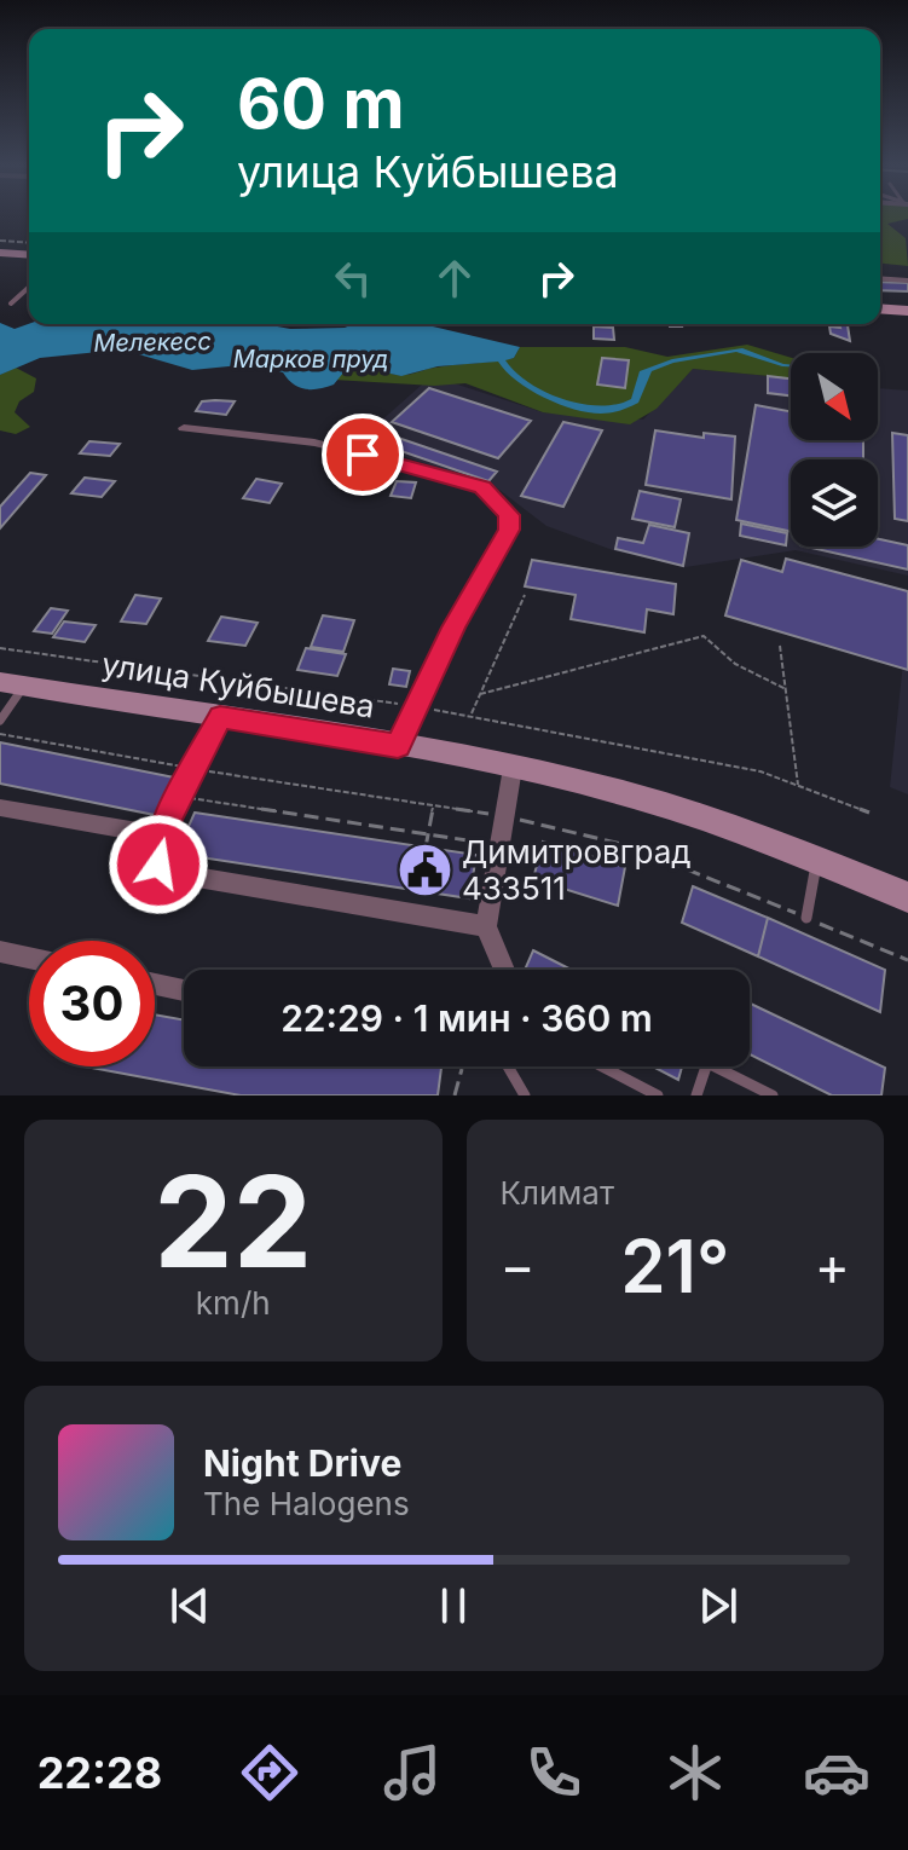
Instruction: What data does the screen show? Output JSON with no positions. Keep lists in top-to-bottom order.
{
  "streets": {
    "main road": ["улица Куйбышева"]
  },
  "water": ["Мелекесс", "Марков пруд"],
  "places": {
    "public building": ["Димитровград 433511"]
  },
  "north": "bottom right",
  "page": {
    "turn": ["60 m", "улица Куйбышева"],
    "limit": "30",
    "trip": "22:29 · 1 мин · 360 m",
    "tile": [
      ["22", "km/h"],
      "Климат"
    ],
    "heat": ["−", "21°", "+"],
    "song": ["Night Drive", "The Halogens"],
    "tabs": "22:28"
  }
}
